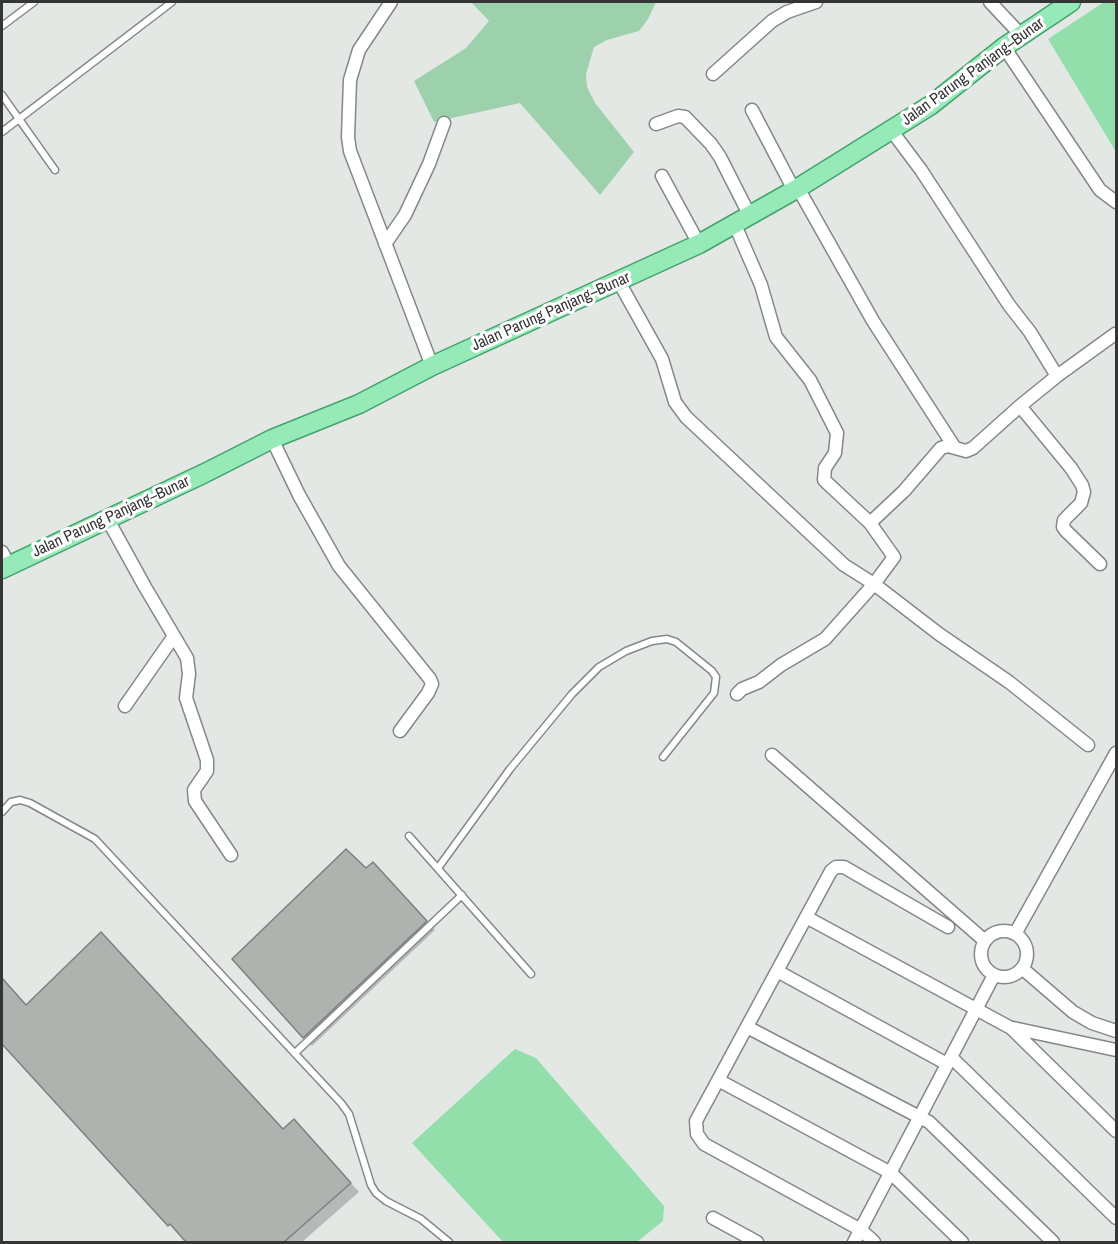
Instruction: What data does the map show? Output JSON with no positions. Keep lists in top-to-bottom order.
{
  "streets": {
    "main road": ["Jalan Parung Panjang–Bunar"]
  }
}
